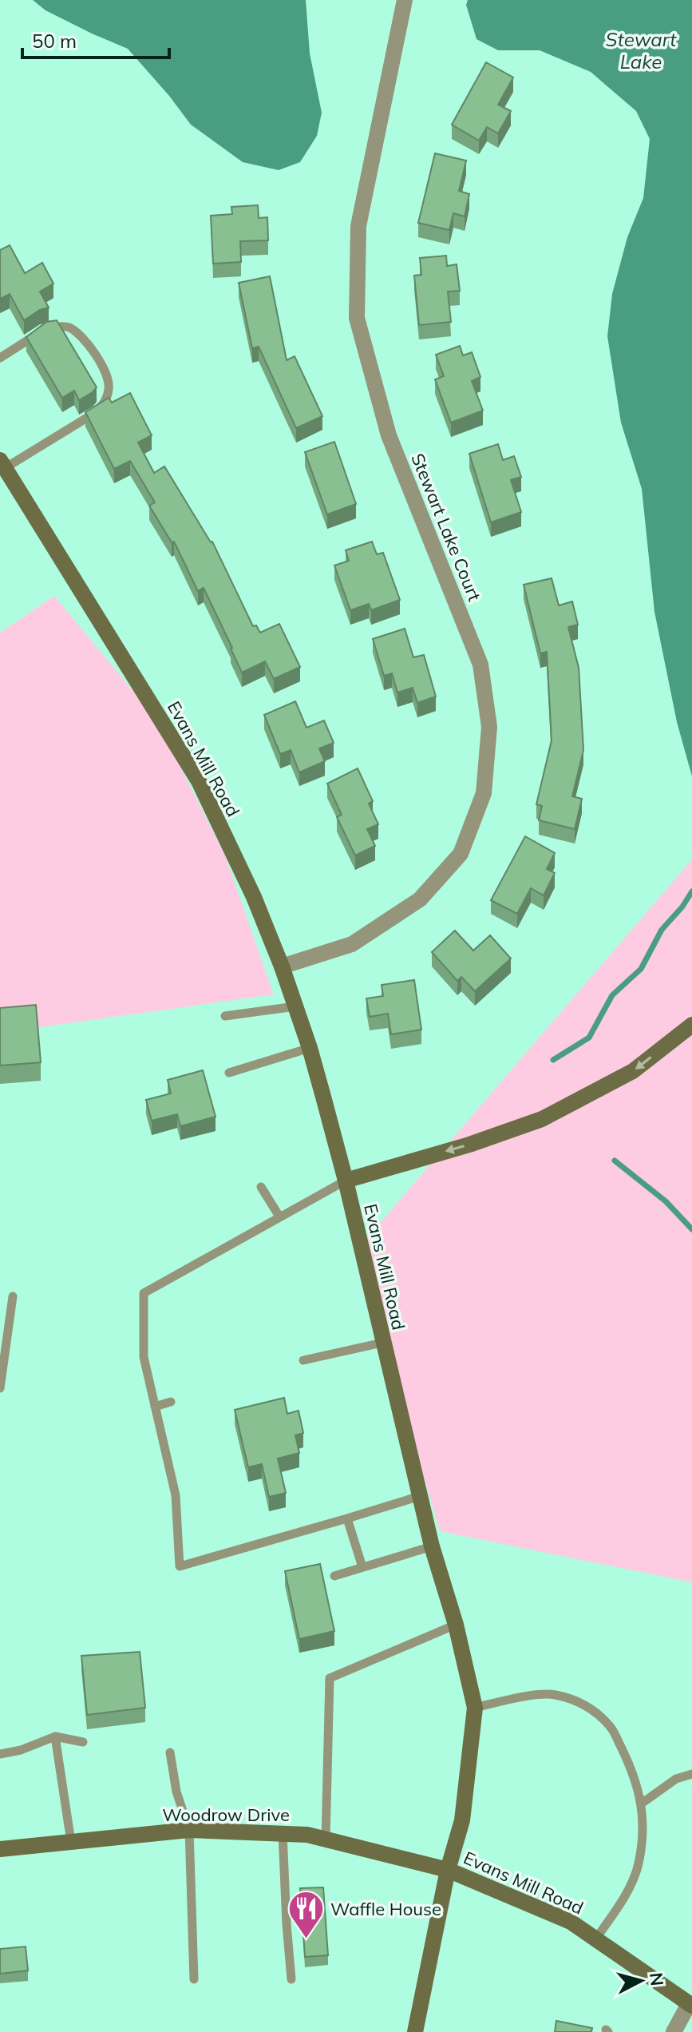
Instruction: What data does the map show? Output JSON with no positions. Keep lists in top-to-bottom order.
{
  "streets": {
    "main road": ["Evans Mill Road", "Woodrow Drive"],
    "street": ["Stewart Lake Court"]
  },
  "crossings": [
    ["Stewart Lake Court", "Evans Mill Road"],
    ["Evans Mill Road", "Woodrow Drive"]
  ],
  "water": ["Stewart Lake"],
  "places": {
    "restaurant": ["Waffle House"]
  },
  "scale_bar": "50 m",
  "north": "right"
}
